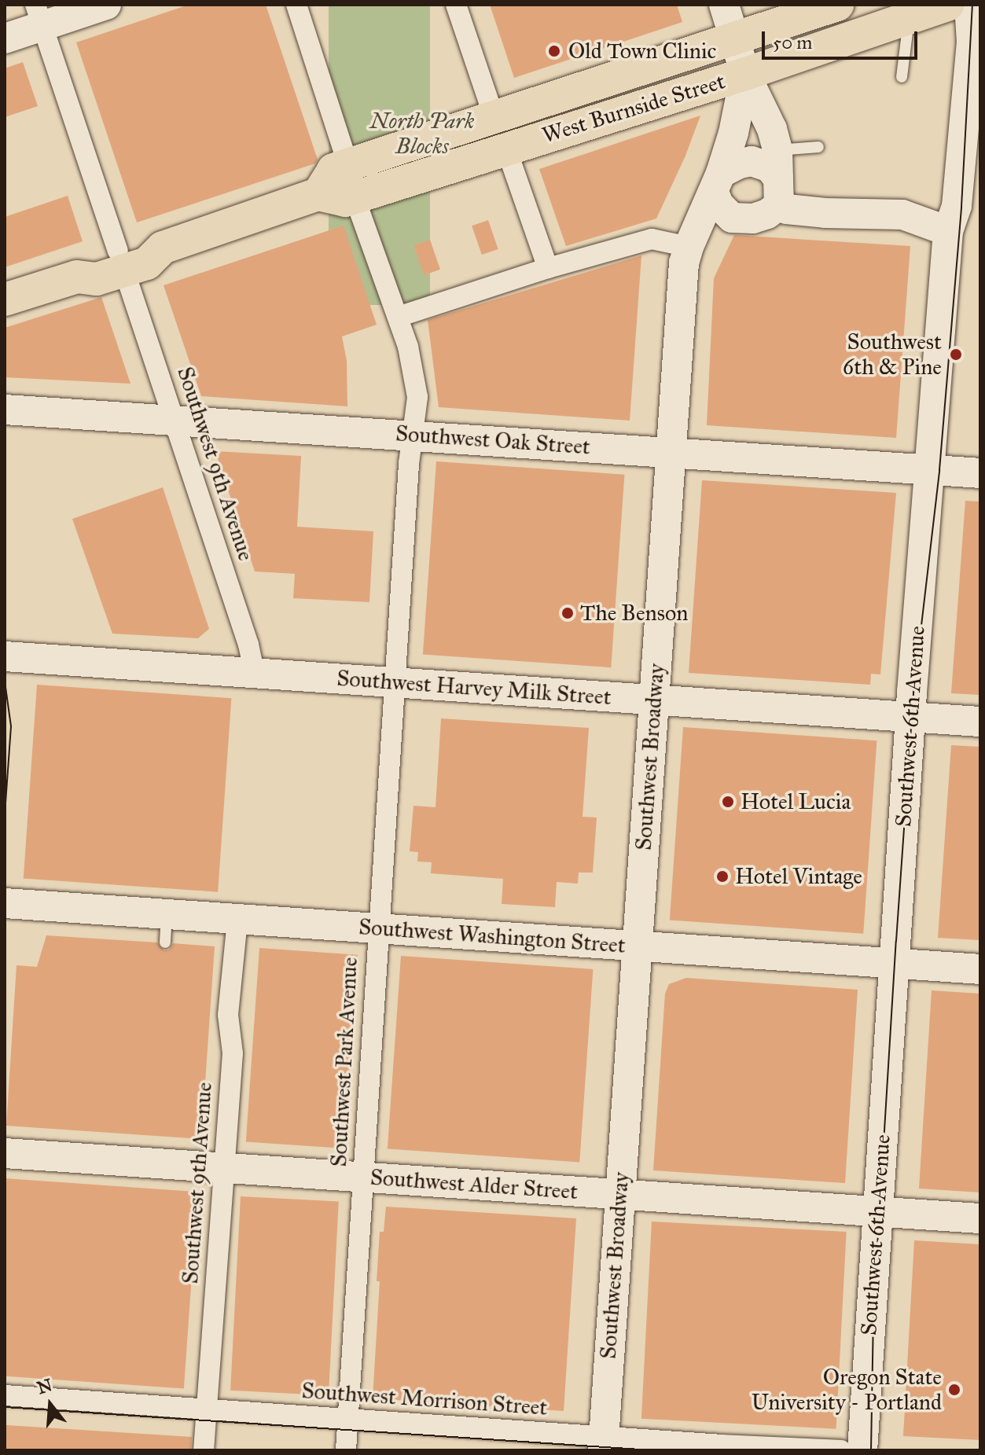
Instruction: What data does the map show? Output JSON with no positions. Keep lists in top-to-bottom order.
{
  "streets": {
    "main road": ["West Burnside Street"],
    "street": [
      "Southwest Oak Street",
      "Southwest 9th Avenue",
      "Southwest Harvey Milk Street",
      "Southwest 6th Avenue",
      "Southwest Broadway",
      "Southwest Washington Street",
      "Southwest Park Avenue",
      "Southwest Alder Street",
      "Southwest Morrison Street"
    ]
  },
  "crossings": [
    ["West Burnside Street", "Southwest 9th Avenue"],
    ["West Burnside Street", "Southwest Broadway"],
    ["West Burnside Street", "Southwest Park Avenue"],
    ["Southwest Oak Street", "Southwest 9th Avenue"],
    ["Southwest Oak Street", "Southwest 6th Avenue"],
    ["Southwest Oak Street", "Southwest Broadway"],
    ["Southwest Oak Street", "Southwest Park Avenue"],
    ["Southwest 9th Avenue", "Southwest Harvey Milk Street"],
    ["Southwest 9th Avenue", "Southwest Washington Street"],
    ["Southwest 9th Avenue", "Southwest Alder Street"],
    ["Southwest 9th Avenue", "Southwest Morrison Street"],
    ["Southwest Harvey Milk Street", "Southwest 6th Avenue"],
    ["Southwest Harvey Milk Street", "Southwest Broadway"],
    ["Southwest Harvey Milk Street", "Southwest Park Avenue"],
    ["Southwest 6th Avenue", "Southwest Washington Street"],
    ["Southwest 6th Avenue", "Southwest Alder Street"],
    ["Southwest Broadway", "Southwest Washington Street"],
    ["Southwest Broadway", "Southwest Alder Street"],
    ["Southwest Broadway", "Southwest Morrison Street"],
    ["Southwest Washington Street", "Southwest Park Avenue"],
    ["Southwest Park Avenue", "Southwest Alder Street"],
    ["Southwest Park Avenue", "Southwest Morrison Street"]
  ],
  "parks": ["North Park Blocks"],
  "places": [
    "Old Town Clinic",
    "Southwest 6th & Pine",
    "The Benson",
    "Hotel Lucia",
    "Hotel Vintage",
    "Oregon State University - Portland"
  ],
  "scale_bar": "50 m",
  "north": "top"
}
